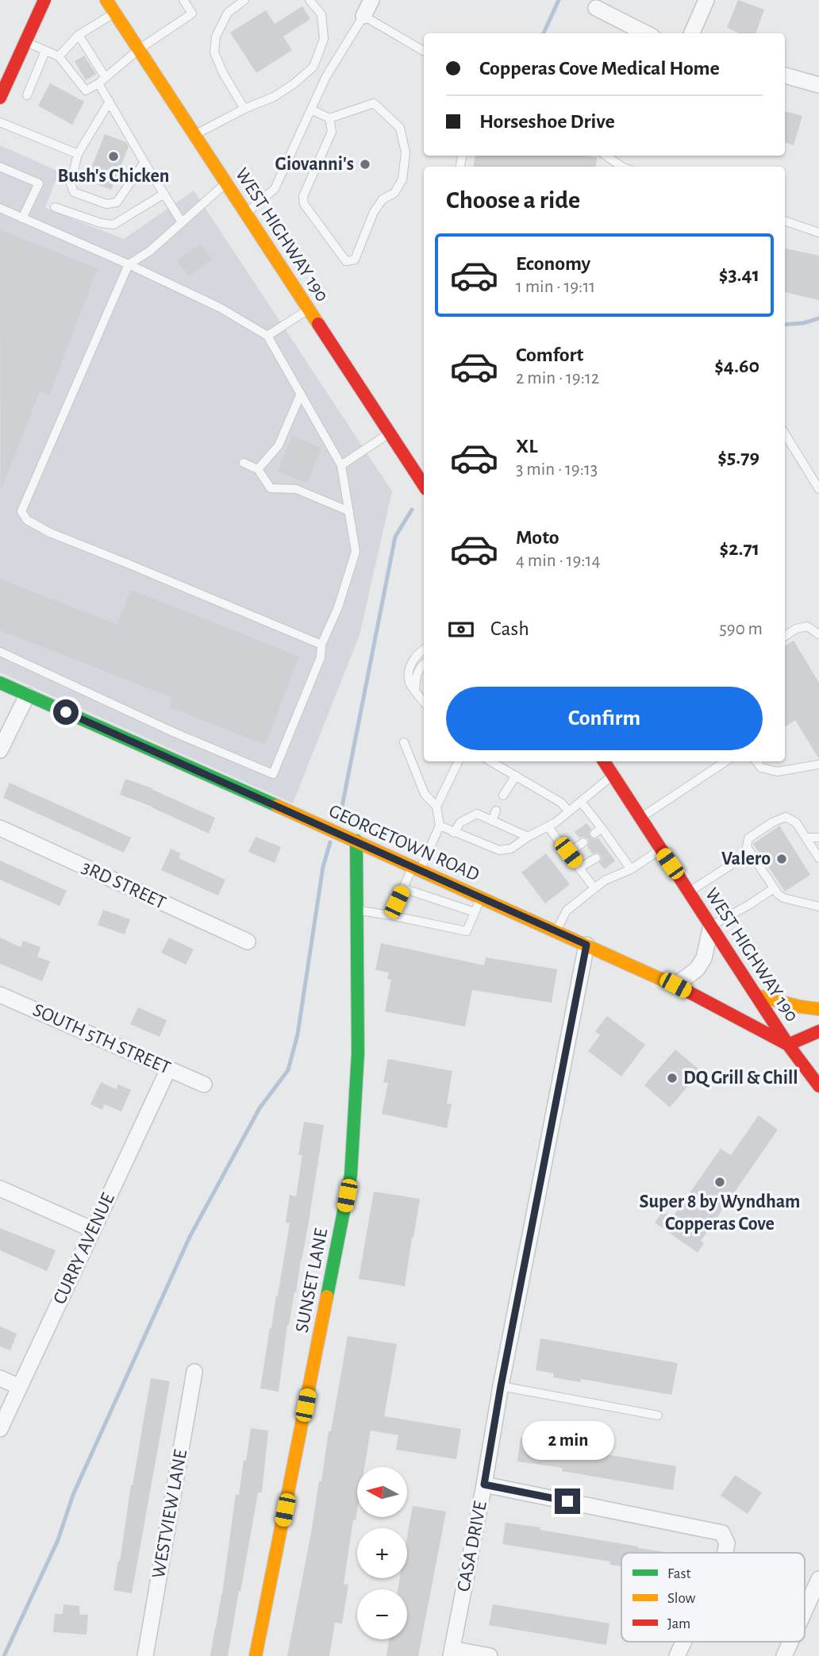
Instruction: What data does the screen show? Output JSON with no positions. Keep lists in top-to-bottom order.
{
  "streets": {
    "street": [
      "WEST HIGHWAY 190",
      "GEORGETOWN ROAD",
      "3RD STREET",
      "SOUTH 5TH STREET",
      "CURRY AVENUE",
      "SUNSET LANE",
      "WESTVIEW LANE",
      "CASA DRIVE"
    ]
  },
  "crossings": [
    ["WEST HIGHWAY 190", "GEORGETOWN ROAD"],
    ["GEORGETOWN ROAD", "SUNSET LANE"],
    ["GEORGETOWN ROAD", "CASA DRIVE"],
    ["SOUTH 5TH STREET", "CURRY AVENUE"]
  ],
  "places": [
    "Bush's Chicken",
    "Giovanni's",
    "Valero",
    "DQ Grill & Chill",
    "Super 8 by Wyndham Copperas Cove"
  ],
  "legend": ["Fast", "Slow", "Jam"],
  "north": "left",
  "page": {
    "banner": ["Copperas Cove Medical Home", "Horseshoe Drive"],
    "heading": "Choose a ride",
    "list": [
      {
        "name": "Economy",
        "note": "1 min · 19:11",
        "value": "$3.41"
      },
      {
        "name": "Comfort",
        "note": "2 min · 19:12",
        "value": "$4.60"
      },
      {
        "name": "XL",
        "note": "3 min · 19:13",
        "value": "$5.79"
      },
      {
        "name": "Moto",
        "note": "4 min · 19:14",
        "value": "$2.71"
      }
    ],
    "pay": ["Cash", "590 m"],
    "buttons": "Confirm",
    "bubble": "2 min",
    "map_buttons": ["+", "−"]
  }
}
